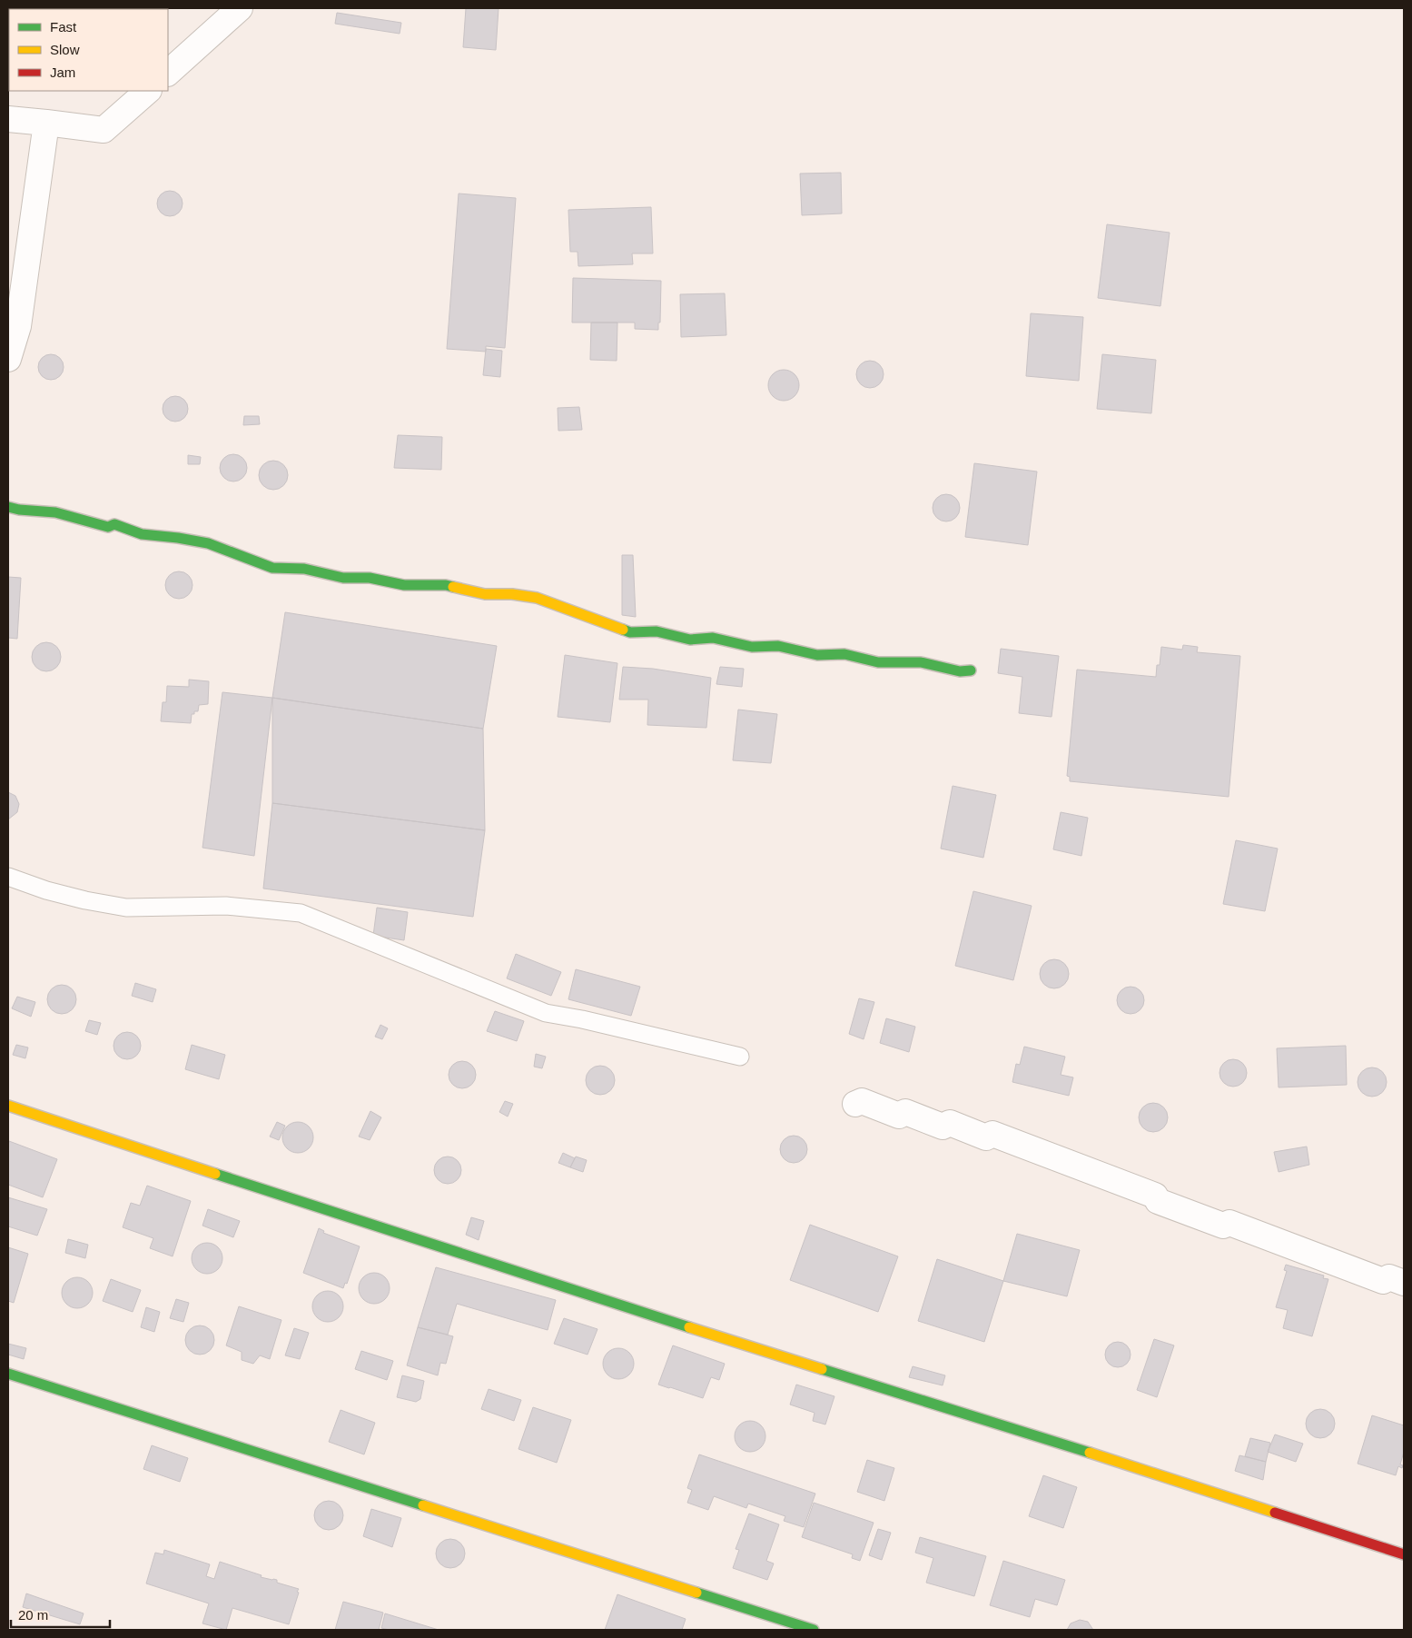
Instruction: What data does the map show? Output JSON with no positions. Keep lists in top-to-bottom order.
{
  "legend": ["Fast", "Slow", "Jam"],
  "scale_bar": "20 m"
}
